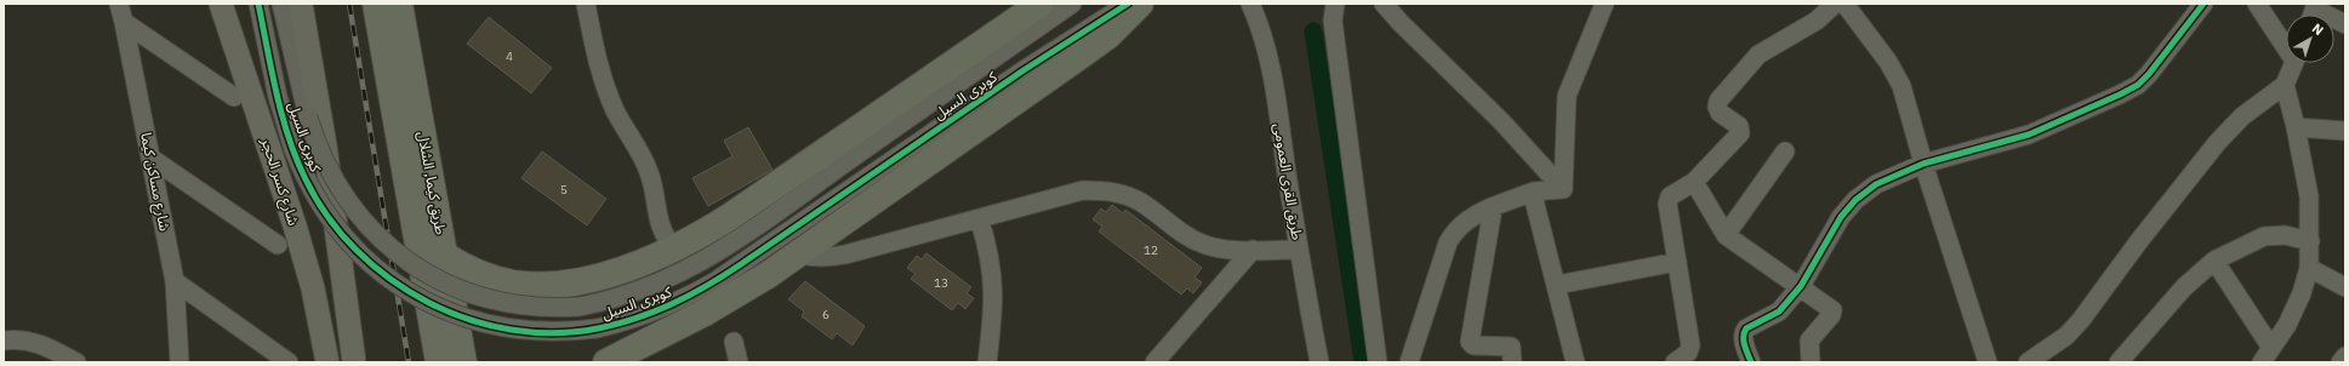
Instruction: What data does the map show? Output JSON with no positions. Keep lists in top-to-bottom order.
{
  "streets": {
    "highway": ["طريق كيما, الشلال"],
    "main road": ["شارع كسر الحجر"],
    "street": ["كوبرى السيل", "شارع مساكن كيما", "طريق القرى العمومى"]
  },
  "house_numbers": [
    "4",
    "5",
    "12",
    "13",
    "6"
  ],
  "north": "top right"
}
